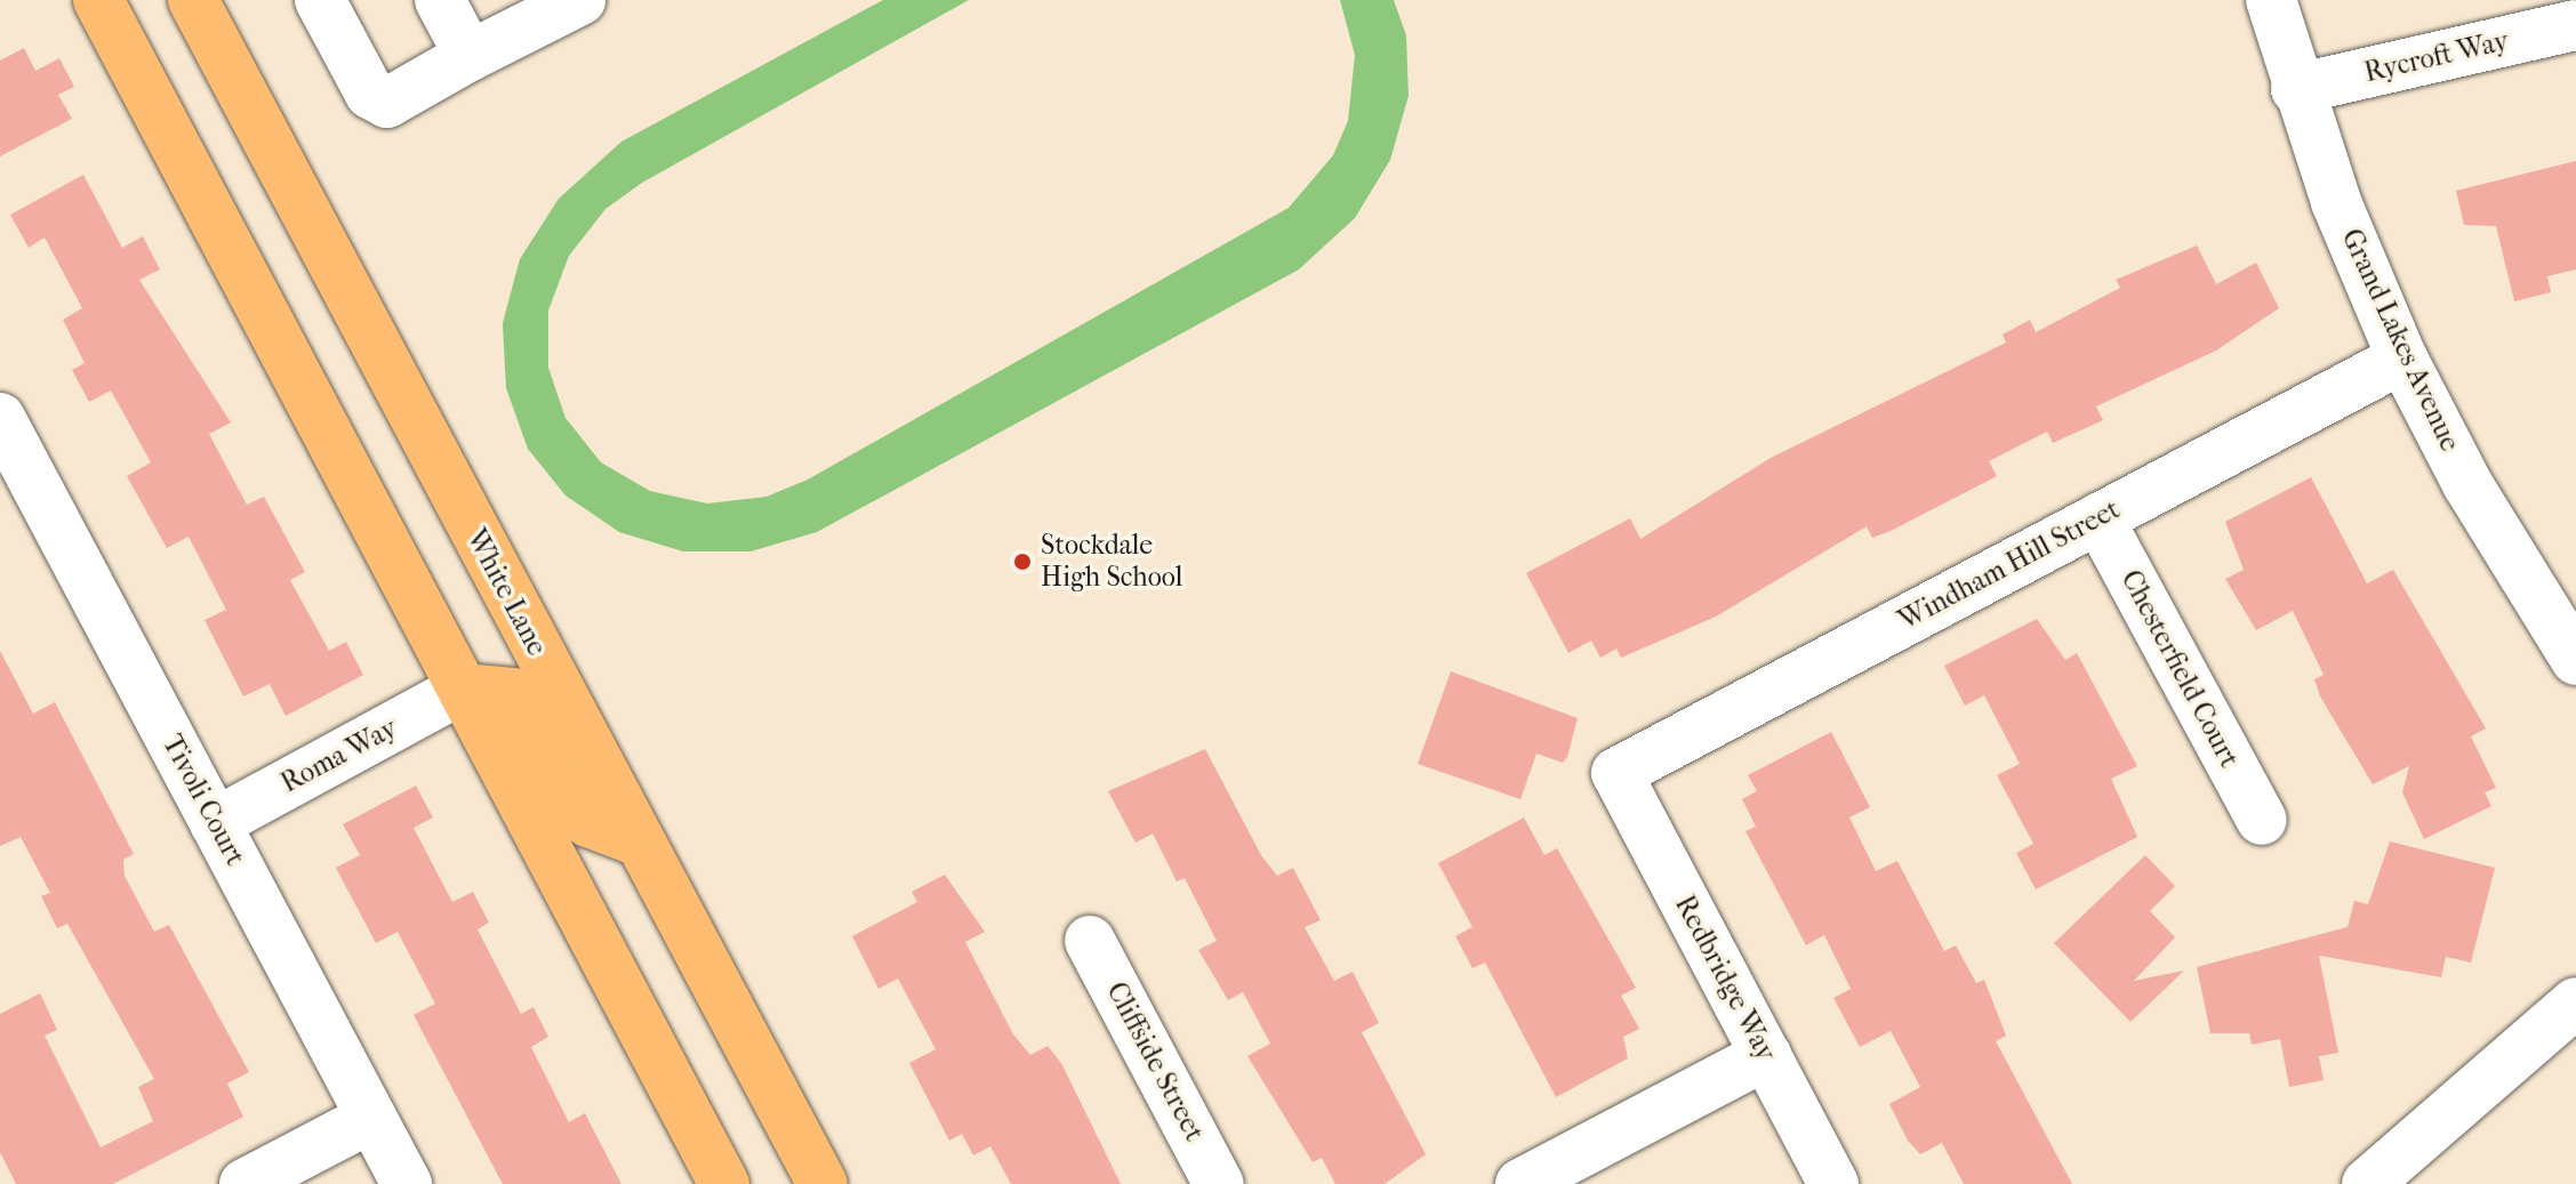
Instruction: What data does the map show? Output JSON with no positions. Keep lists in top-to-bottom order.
{
  "streets": {
    "main road": ["White Lane"],
    "street": [
      "Rycroft Way",
      "Grand Lakes Avenue",
      "Windham Hill Street",
      "Chesterfield Court",
      "Roma Way",
      "Tivoli Court",
      "Redbridge Way",
      "Cliffside Street"
    ]
  },
  "crossings": [
    ["Rycroft Way", "Grand Lakes Avenue"],
    ["Grand Lakes Avenue", "Windham Hill Street"],
    ["Windham Hill Street", "Chesterfield Court"],
    ["Windham Hill Street", "Redbridge Way"],
    ["Roma Way", "Tivoli Court"]
  ],
  "places": ["Stockdale High School"]
}
